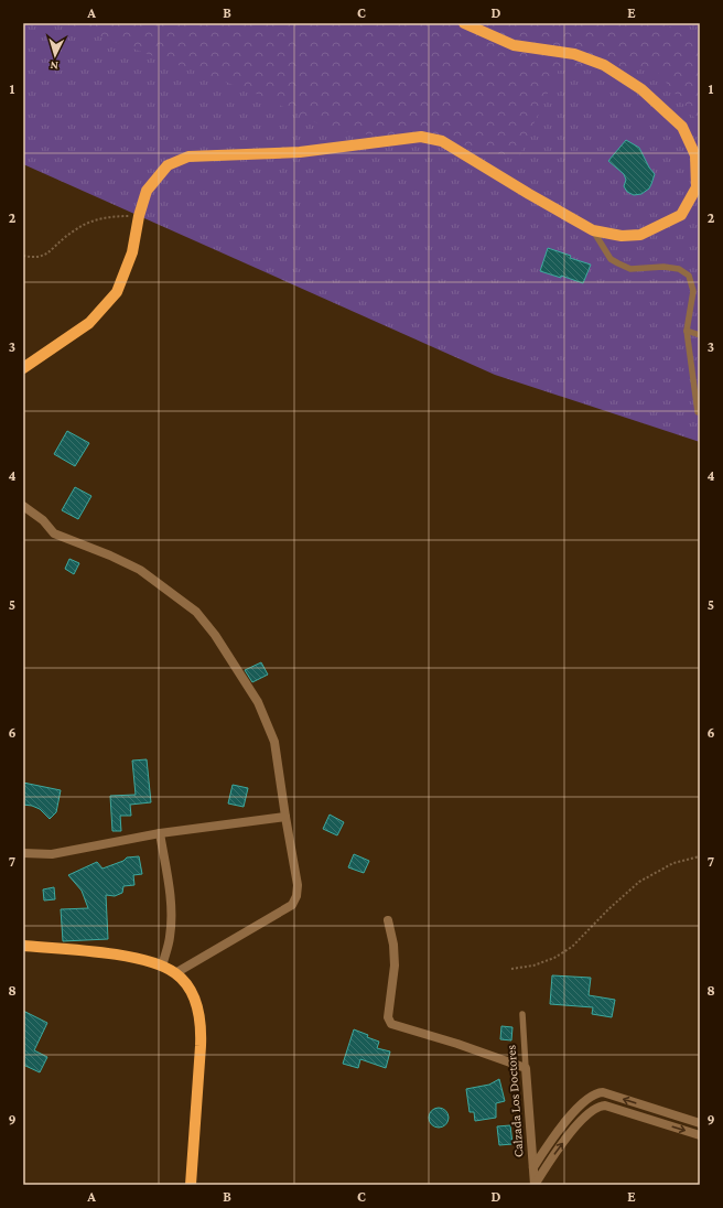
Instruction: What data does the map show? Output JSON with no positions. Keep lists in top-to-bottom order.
{
  "streets": {
    "street": ["Calzada Los Doctores"]
  },
  "north": "bottom",
  "grid": {
    "columns": [
      "A",
      "B",
      "C",
      "D",
      "E"
    ],
    "rows": [
      "1",
      "2",
      "3",
      "4",
      "5",
      "6",
      "7",
      "8",
      "9"
    ]
  }
}
